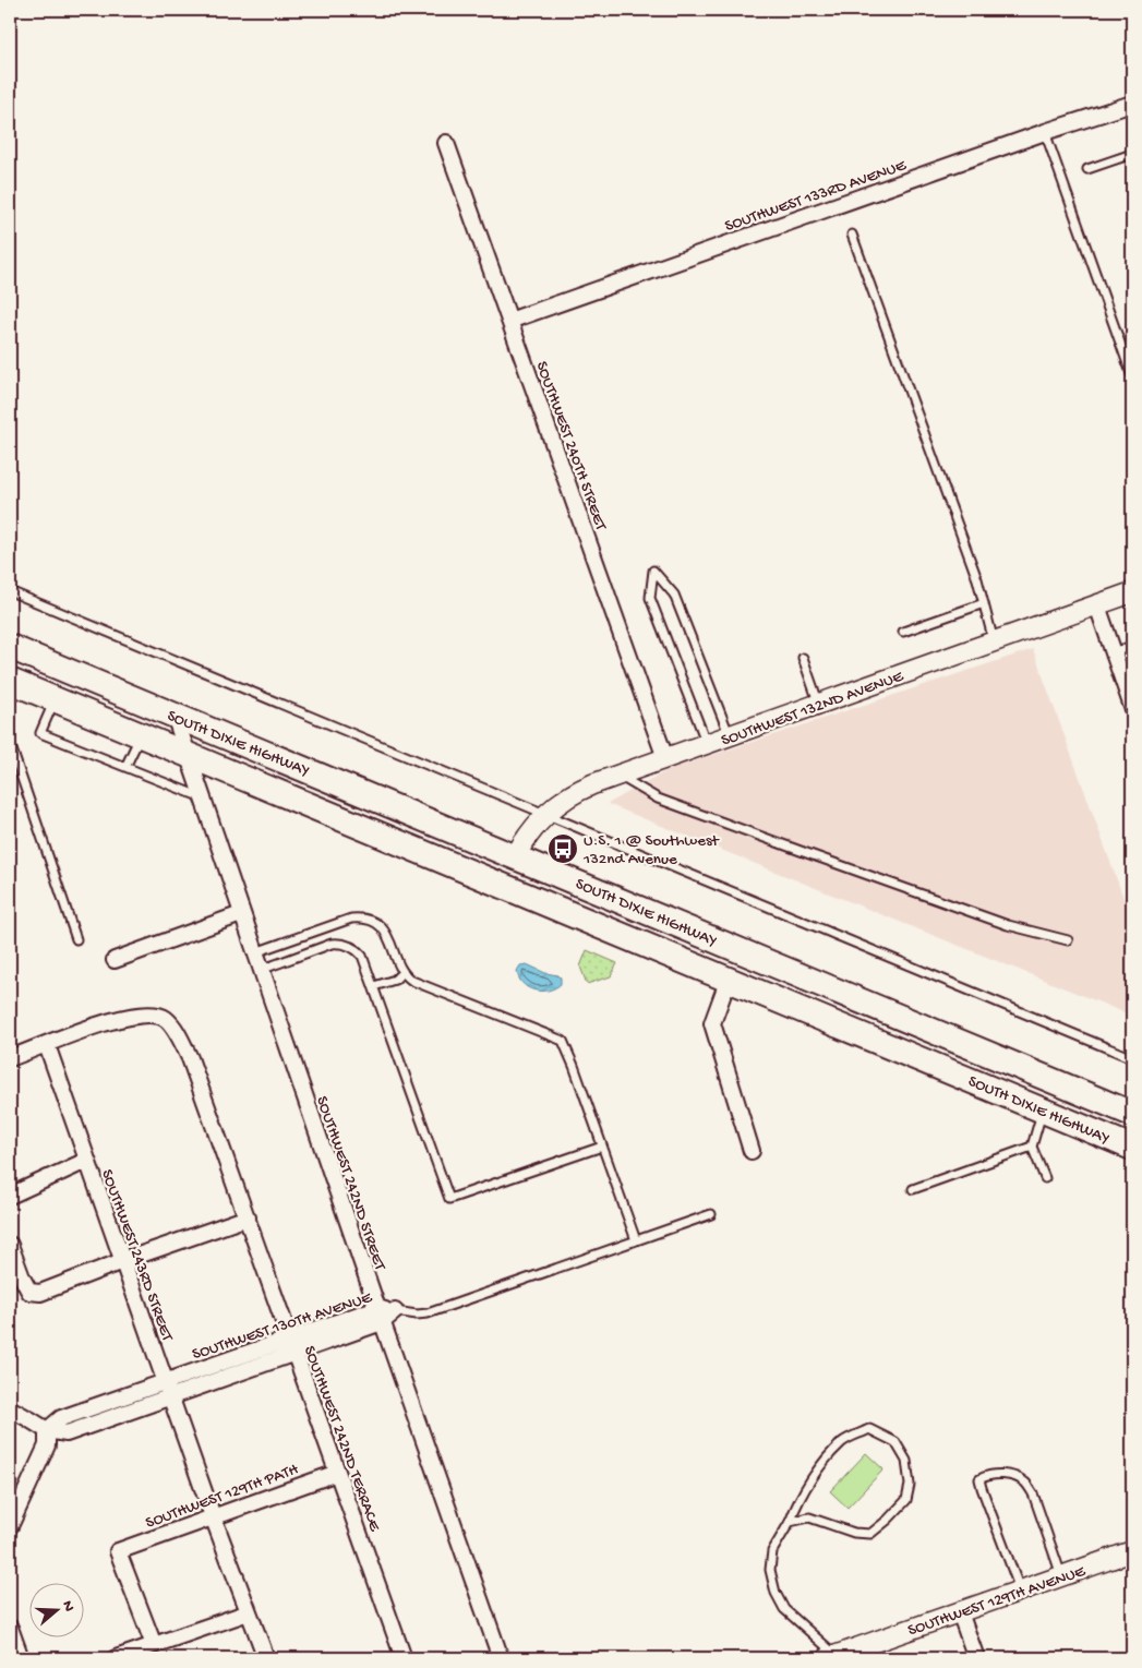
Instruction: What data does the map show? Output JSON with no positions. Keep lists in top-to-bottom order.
{
  "streets": {
    "highway": ["SOUTH DIXIE HIGHWAY"],
    "street": [
      "SOUTHWEST 133RD AVENUE",
      "SOUTHWEST 240TH STREET",
      "SOUTHWEST 132ND AVENUE",
      "SOUTHWEST 242ND STREET",
      "SOUTHWEST 243RD STREET",
      "SOUTHWEST 130TH AVENUE",
      "SOUTHWEST 242ND TERRACE",
      "SOUTHWEST 129TH PATH",
      "SOUTHWEST 129TH AVENUE"
    ]
  },
  "crossings": [
    ["SOUTHWEST 133RD AVENUE", "SOUTHWEST 240TH STREET"],
    ["SOUTHWEST 240TH STREET", "SOUTHWEST 132ND AVENUE"],
    ["SOUTHWEST 132ND AVENUE", "SOUTH DIXIE HIGHWAY"],
    ["SOUTH DIXIE HIGHWAY", "SOUTHWEST 242ND STREET"],
    ["SOUTHWEST 242ND STREET", "SOUTHWEST 130TH AVENUE"],
    ["SOUTHWEST 243RD STREET", "SOUTHWEST 130TH AVENUE"],
    ["SOUTHWEST 243RD STREET", "SOUTHWEST 242ND TERRACE"],
    ["SOUTHWEST 243RD STREET", "SOUTHWEST 129TH PATH"],
    ["SOUTHWEST 130TH AVENUE", "SOUTHWEST 242ND TERRACE"],
    ["SOUTHWEST 242ND TERRACE", "SOUTHWEST 129TH PATH"]
  ],
  "places": {
    "bus stop": ["U.S. 1 @ Southwest 132nd Avenue"]
  },
  "north": "right"
}
